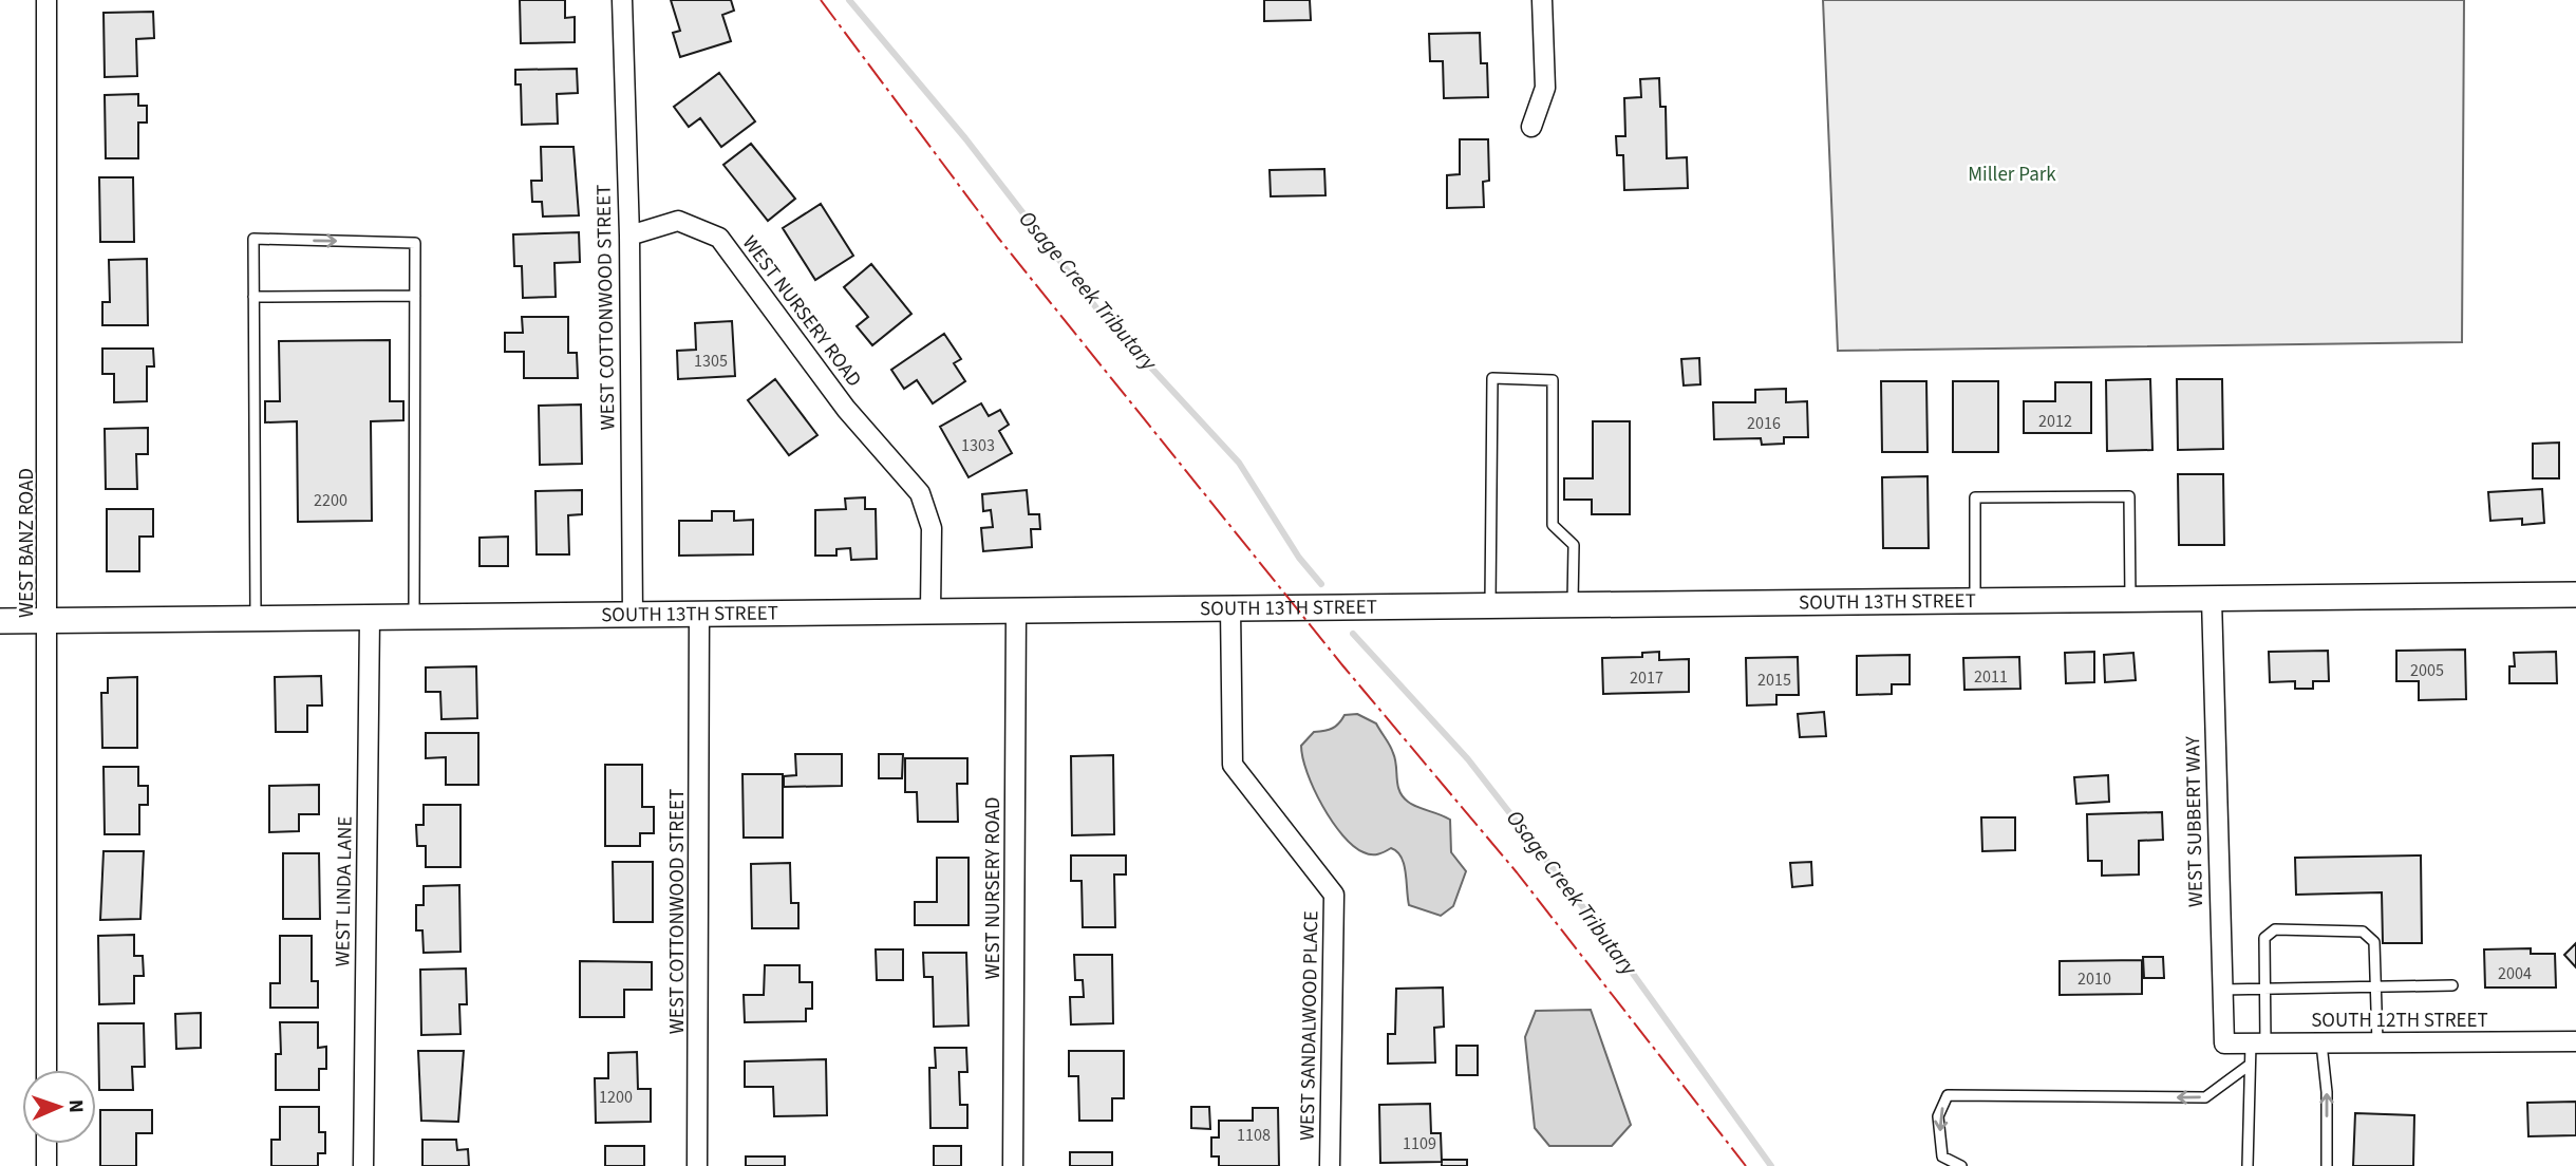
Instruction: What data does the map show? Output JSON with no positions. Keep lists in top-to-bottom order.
{
  "streets": {
    "street": [
      "WEST COTTONWOOD STREET",
      "WEST NURSERY ROAD",
      "WEST BANZ ROAD",
      "SOUTH 13TH STREET",
      "WEST SUBBERT WAY",
      "WEST LINDA LANE",
      "SOUTH 12TH STREET",
      "WEST SANDALWOOD PLACE"
    ]
  },
  "crossings": [
    ["WEST COTTONWOOD STREET", "WEST NURSERY ROAD"],
    ["WEST COTTONWOOD STREET", "SOUTH 13TH STREET"],
    ["WEST NURSERY ROAD", "SOUTH 13TH STREET"],
    ["WEST BANZ ROAD", "SOUTH 13TH STREET"],
    ["SOUTH 13TH STREET", "WEST SUBBERT WAY"],
    ["SOUTH 13TH STREET", "WEST LINDA LANE"],
    ["SOUTH 13TH STREET", "WEST SANDALWOOD PLACE"],
    ["WEST SUBBERT WAY", "SOUTH 12TH STREET"]
  ],
  "water": ["Osage Creek Tributary"],
  "parks": ["Miller Park"],
  "house_numbers": [
    "1305",
    "2012",
    "2016",
    "1303",
    "2200",
    "2005",
    "2011",
    "2017",
    "2015",
    "2004",
    "2010",
    "1200",
    "1108",
    "1109"
  ],
  "north": "right"
}
